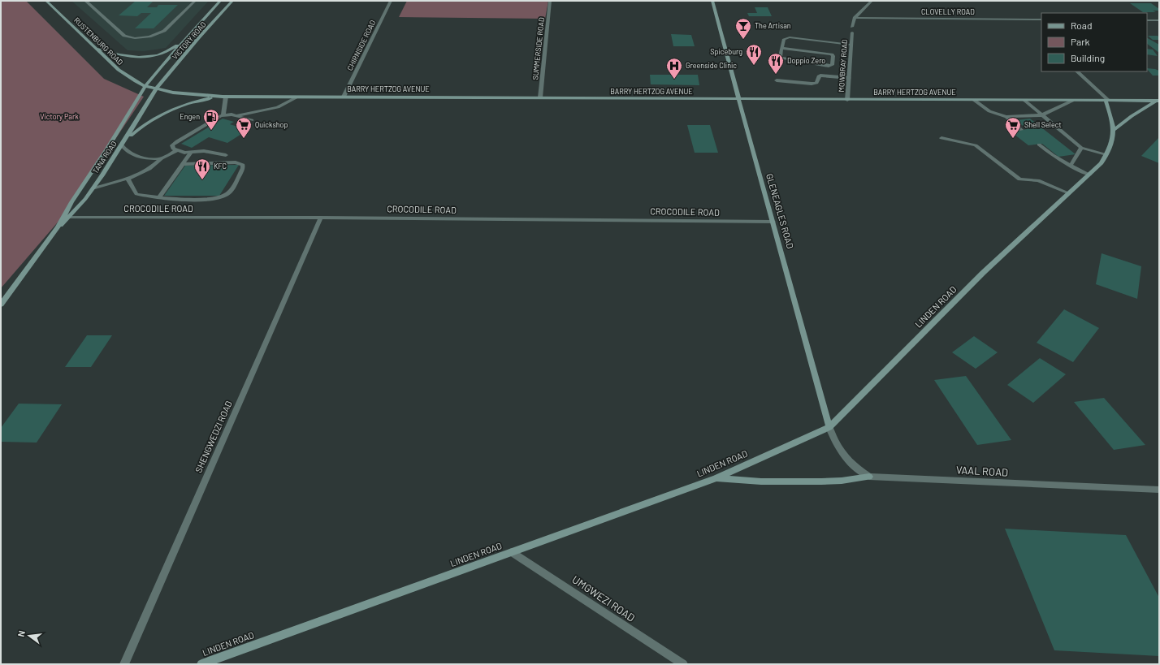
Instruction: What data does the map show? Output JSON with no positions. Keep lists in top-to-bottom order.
{
  "streets": {
    "main road": [
      "VICTORY ROAD",
      "RUSTENBURG ROAD",
      "BARRY HERTZOG AVENUE",
      "TANA ROAD",
      "GLENEAGLES ROAD",
      "LINDEN ROAD"
    ],
    "street": [
      "CLOVELLY ROAD",
      "CHIRNSIDE ROAD",
      "SUMMERSIDE ROAD",
      "MOWBRAY ROAD",
      "CROCODILE ROAD",
      "SHENGWEDZI ROAD",
      "VAAL ROAD",
      "UMGWEZI ROAD"
    ]
  },
  "crossings": [
    ["VICTORY ROAD", "RUSTENBURG ROAD"],
    ["VICTORY ROAD", "BARRY HERTZOG AVENUE"],
    ["VICTORY ROAD", "TANA ROAD"],
    ["RUSTENBURG ROAD", "BARRY HERTZOG AVENUE"],
    ["RUSTENBURG ROAD", "TANA ROAD"],
    ["CHIRNSIDE ROAD", "BARRY HERTZOG AVENUE"],
    ["SUMMERSIDE ROAD", "BARRY HERTZOG AVENUE"],
    ["MOWBRAY ROAD", "BARRY HERTZOG AVENUE"],
    ["BARRY HERTZOG AVENUE", "TANA ROAD"],
    ["BARRY HERTZOG AVENUE", "GLENEAGLES ROAD"],
    ["BARRY HERTZOG AVENUE", "LINDEN ROAD"],
    ["TANA ROAD", "CROCODILE ROAD"],
    ["CROCODILE ROAD", "GLENEAGLES ROAD"],
    ["CROCODILE ROAD", "SHENGWEDZI ROAD"],
    ["GLENEAGLES ROAD", "LINDEN ROAD"],
    ["GLENEAGLES ROAD", "VAAL ROAD"],
    ["LINDEN ROAD", "VAAL ROAD"],
    ["LINDEN ROAD", "UMGWEZI ROAD"]
  ],
  "parks": ["Victory Park"],
  "places": {
    "bar": ["The Artisan"],
    "restaurant": ["Spiceburg", "Doppio Zero", "KFC"],
    "hospital": ["Greenside Clinic"],
    "fuel station": ["Engen"],
    "supermarket": ["Quickshop", "Shell Select"]
  },
  "legend": ["Road", "Park", "Building"],
  "north": "left"
}
